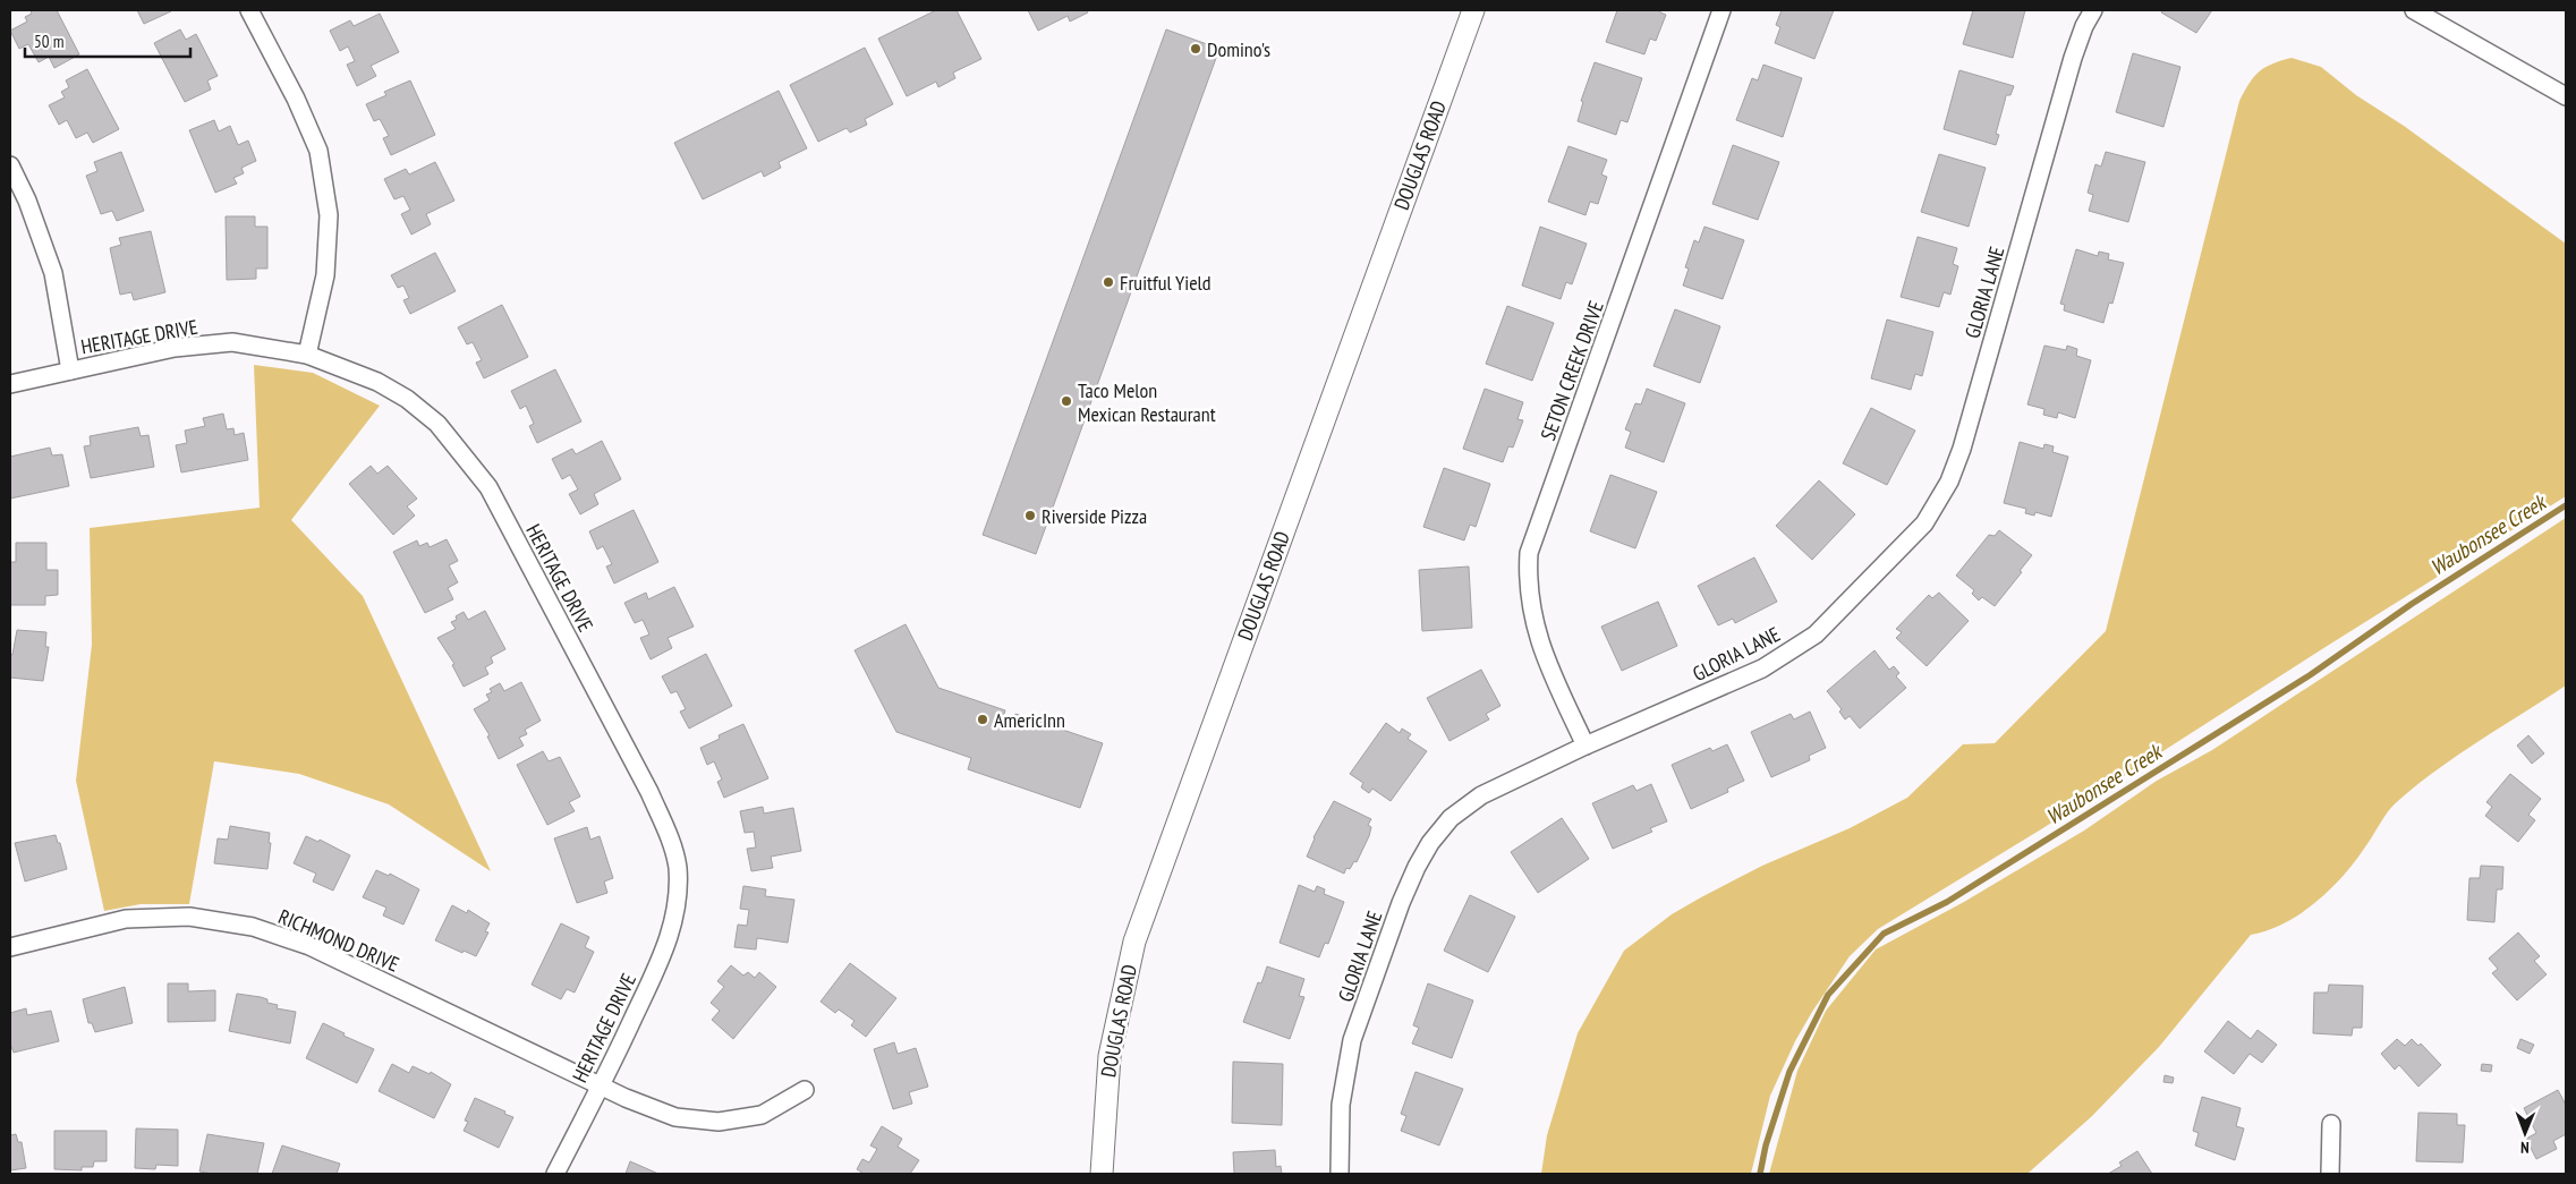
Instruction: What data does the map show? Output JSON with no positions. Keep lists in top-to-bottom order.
{
  "streets": {
    "street": [
      "DOUGLAS ROAD",
      "GLORIA LANE",
      "HERITAGE DRIVE",
      "SETON CREEK DRIVE",
      "RICHMOND DRIVE"
    ]
  },
  "crossings": [
    ["GLORIA LANE", "SETON CREEK DRIVE"],
    ["HERITAGE DRIVE", "RICHMOND DRIVE"]
  ],
  "water": ["Waubonsee Creek"],
  "places": [
    "Domino's",
    "Fruitful Yield",
    "Taco Melon Mexican Restaurant",
    "Riverside Pizza",
    "AmericInn"
  ],
  "scale_bar": "50 m",
  "north": "bottom"
}
